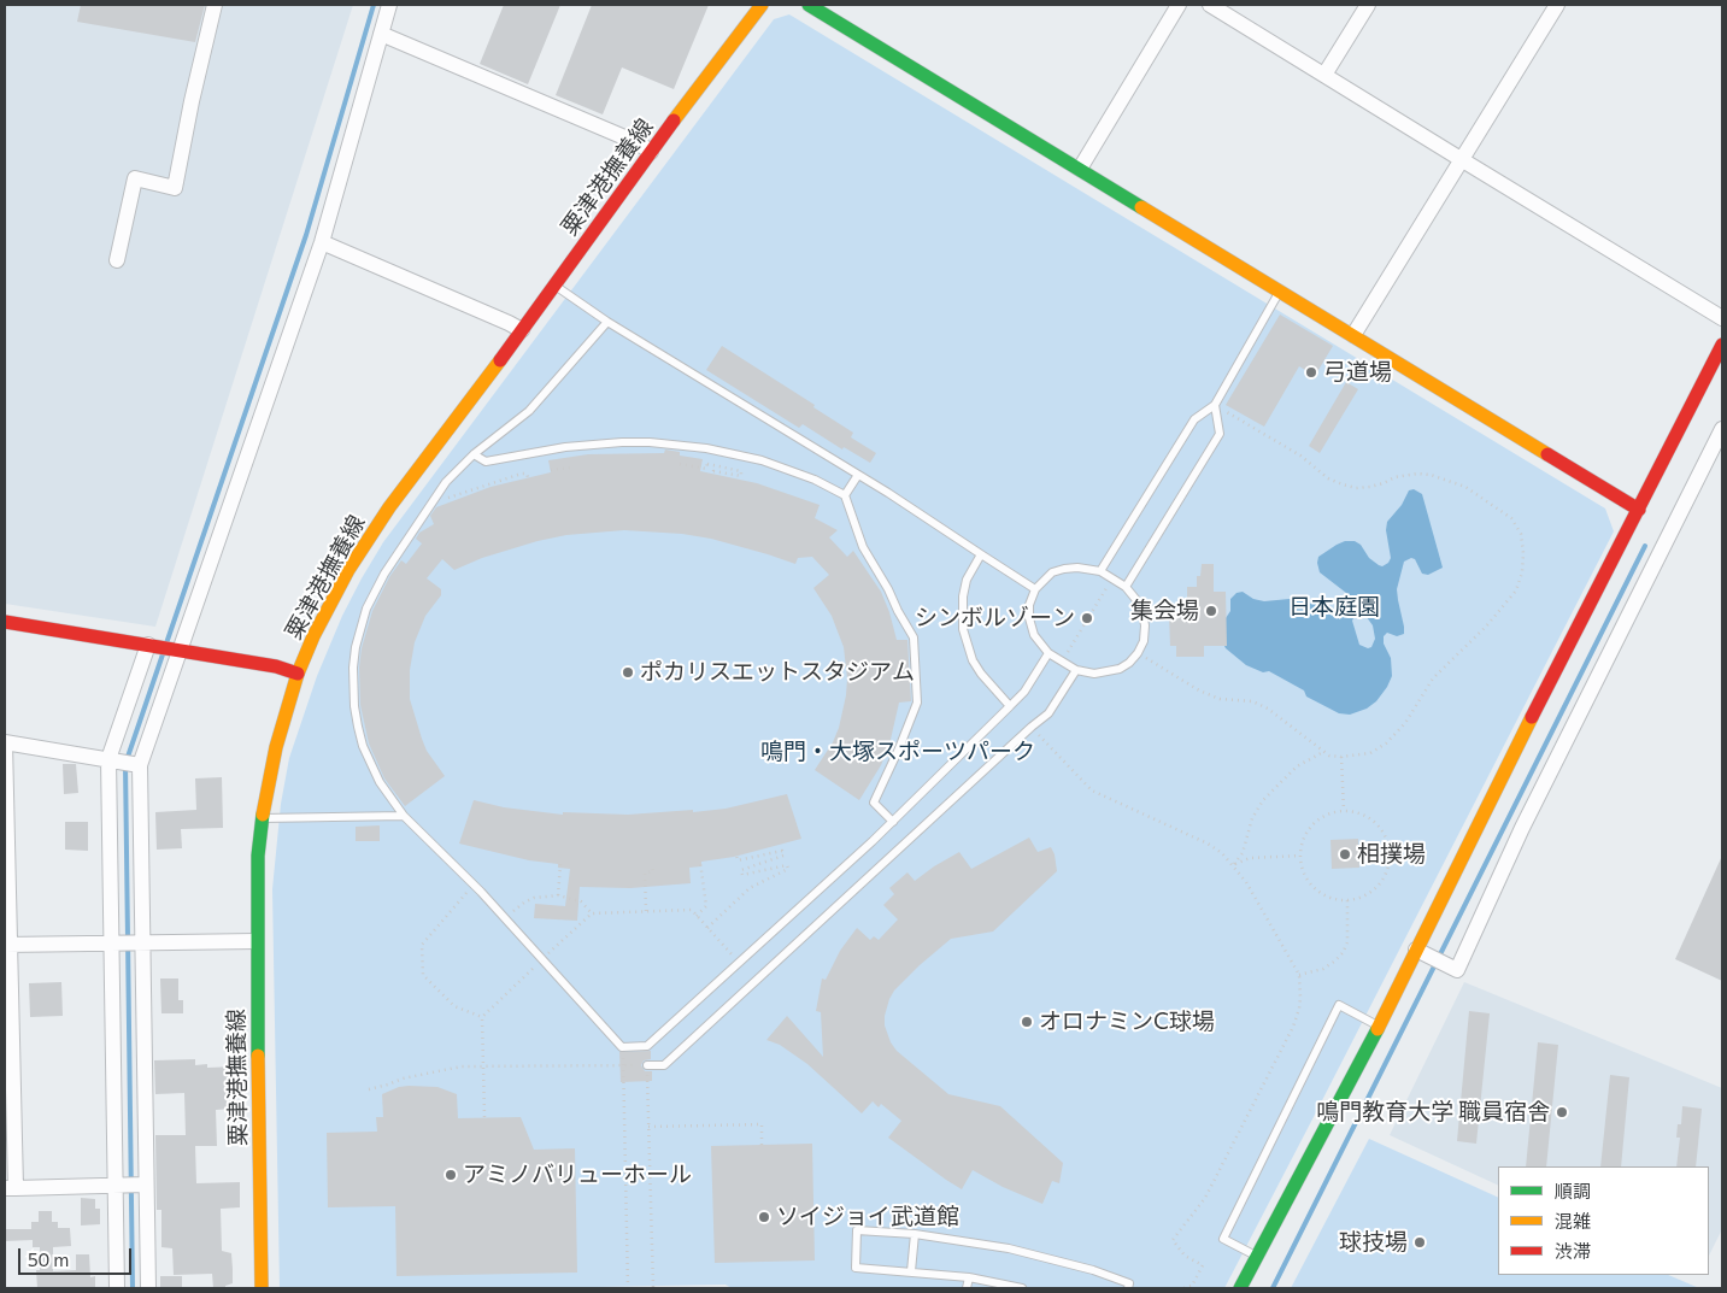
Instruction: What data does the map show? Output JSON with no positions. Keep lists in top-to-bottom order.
{
  "streets": {
    "street": ["粟津港撫養線"]
  },
  "parks": ["日本庭園", "鳴門・大塚スポーツパーク"],
  "places": [
    "弓道場",
    "集会場",
    "シンボルゾーン",
    "ポカリスエットスタジアム",
    "相撲場",
    "オロナミンC球場",
    "鳴門教育大学 職員宿舎",
    "アミノバリューホール",
    "ソイジョイ武道館",
    "球技場"
  ],
  "legend": ["順調", "混雑", "渋滞"],
  "scale_bar": "50 m"
}
